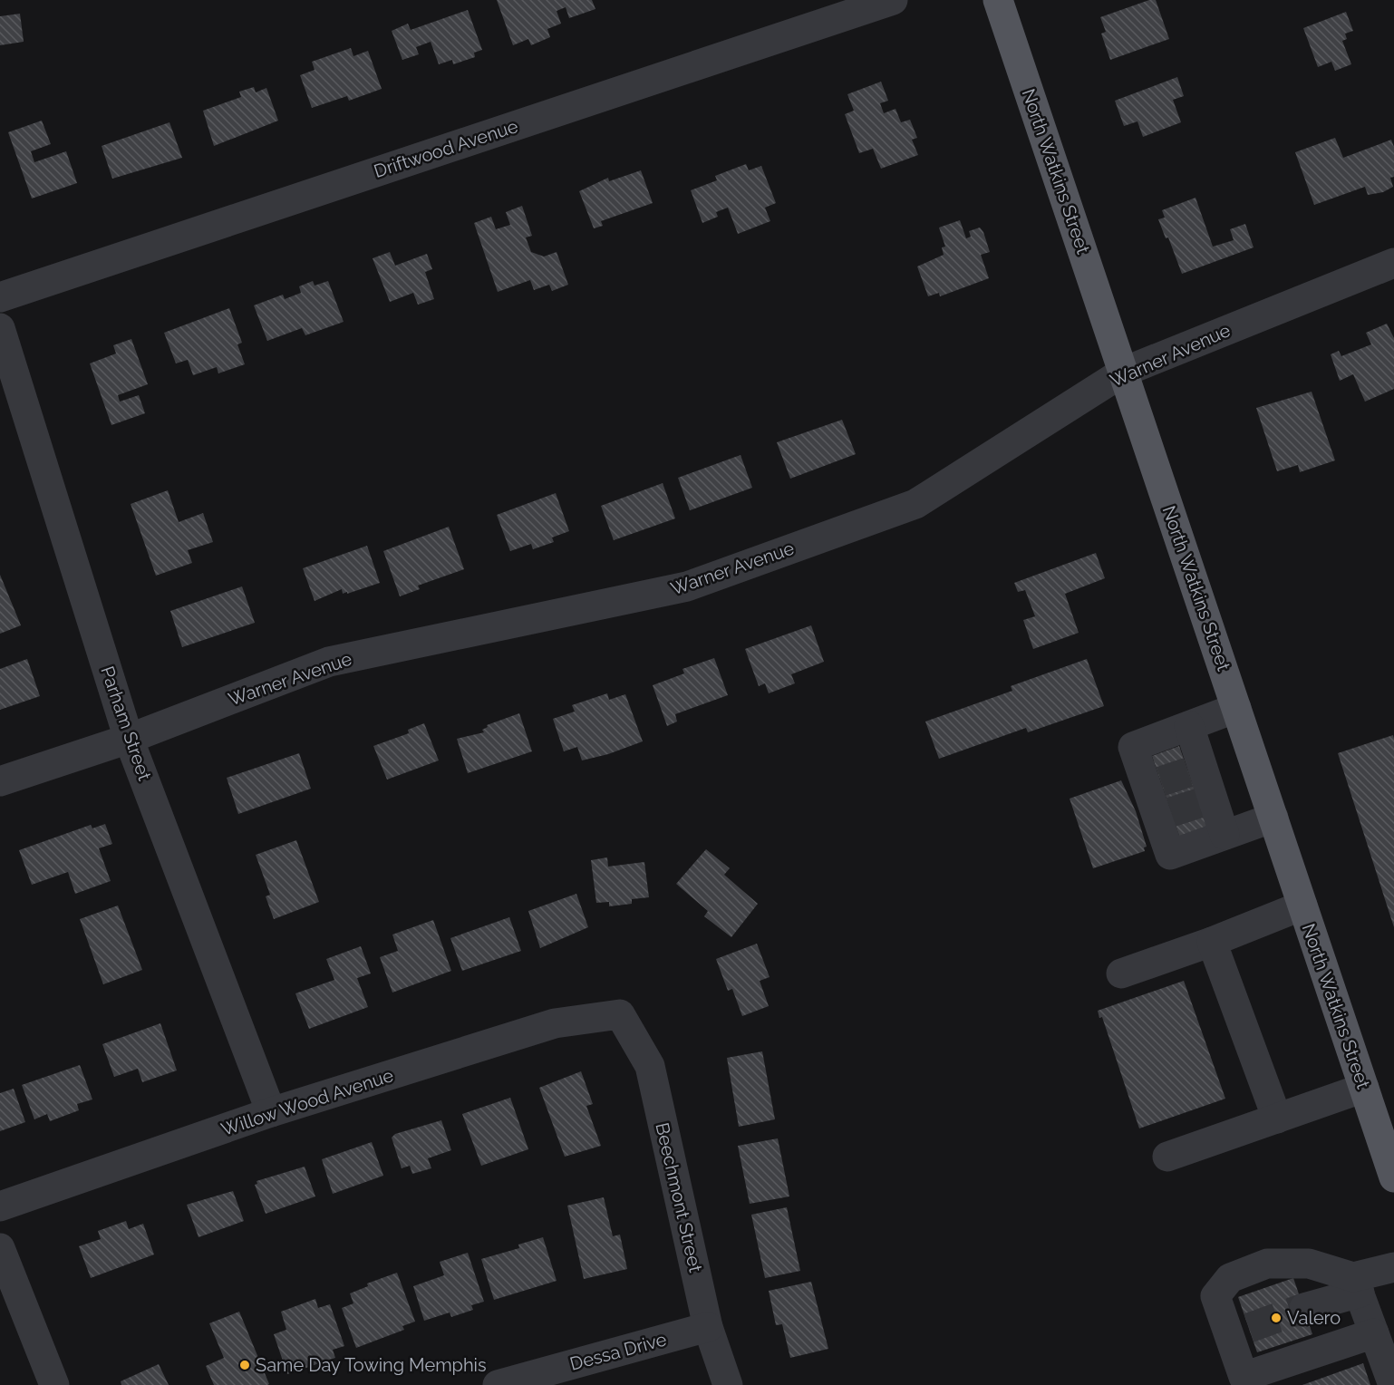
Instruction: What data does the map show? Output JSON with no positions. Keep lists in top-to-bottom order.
{
  "streets": {
    "main road": ["North Watkins Street"],
    "street": [
      "Driftwood Avenue",
      "Warner Avenue",
      "Parham Street",
      "Willow Wood Avenue",
      "Beechmont Street",
      "Dessa Drive"
    ]
  },
  "crossings": [
    ["North Watkins Street", "Warner Avenue"],
    ["Warner Avenue", "Parham Street"],
    ["Parham Street", "Willow Wood Avenue"],
    ["Willow Wood Avenue", "Beechmont Street"],
    ["Beechmont Street", "Dessa Drive"]
  ],
  "places": ["Valero", "Same Day Towing Memphis"]
}
